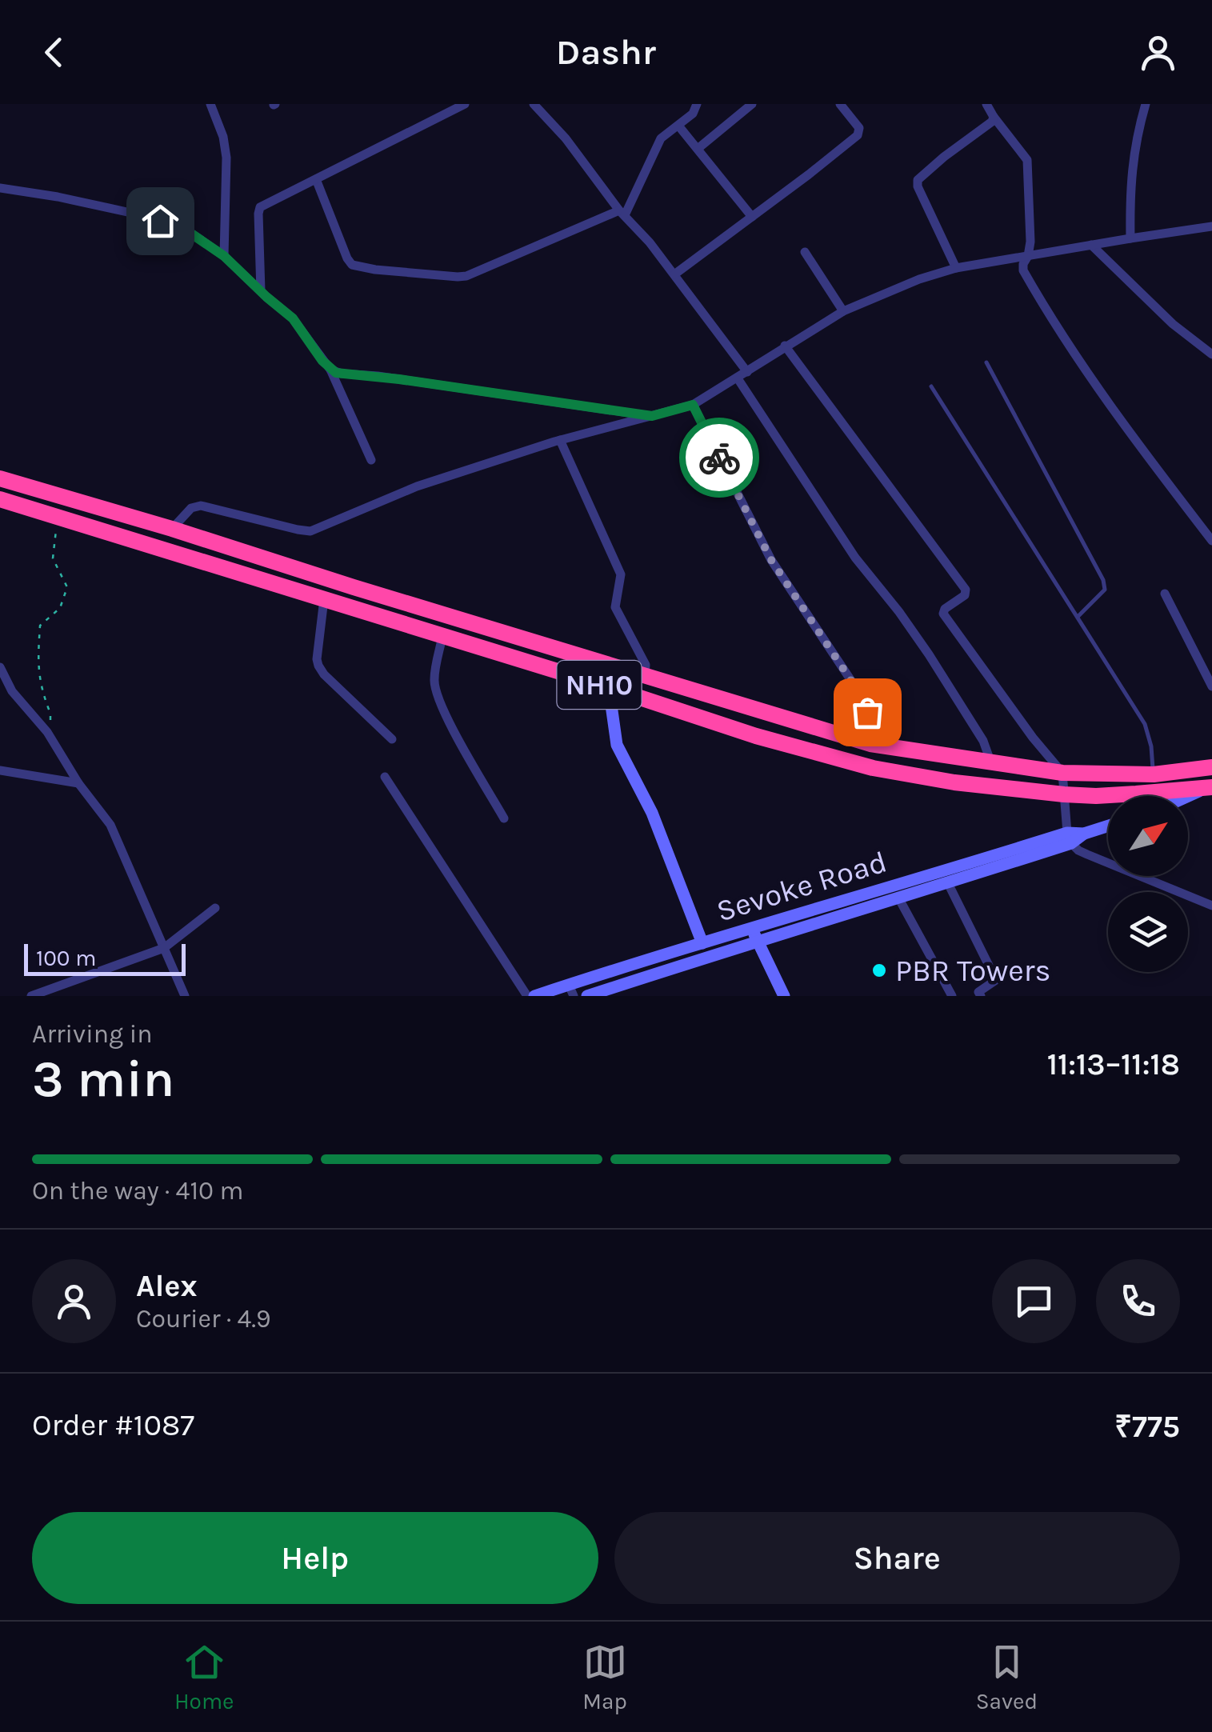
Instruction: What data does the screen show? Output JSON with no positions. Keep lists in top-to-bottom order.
{
  "streets": {
    "highway": ["NH10"],
    "main road": ["Sevoke Road"]
  },
  "places": ["PBR Towers"],
  "scale_bar": "100 m",
  "north": "top right",
  "page": {
    "header": "Dashr",
    "scale": "100 m",
    "heading": ["3 min", "Arriving in", "11:13–11:18"],
    "panel": [
      "Alex",
      "Courier · 4.9",
      "Order #1087",
      "₹775"
    ],
    "bar": "On the way · 410 m",
    "buttons": ["Help", "Share"],
    "tabs": ["Home", "Map", "Saved"]
  }
}
